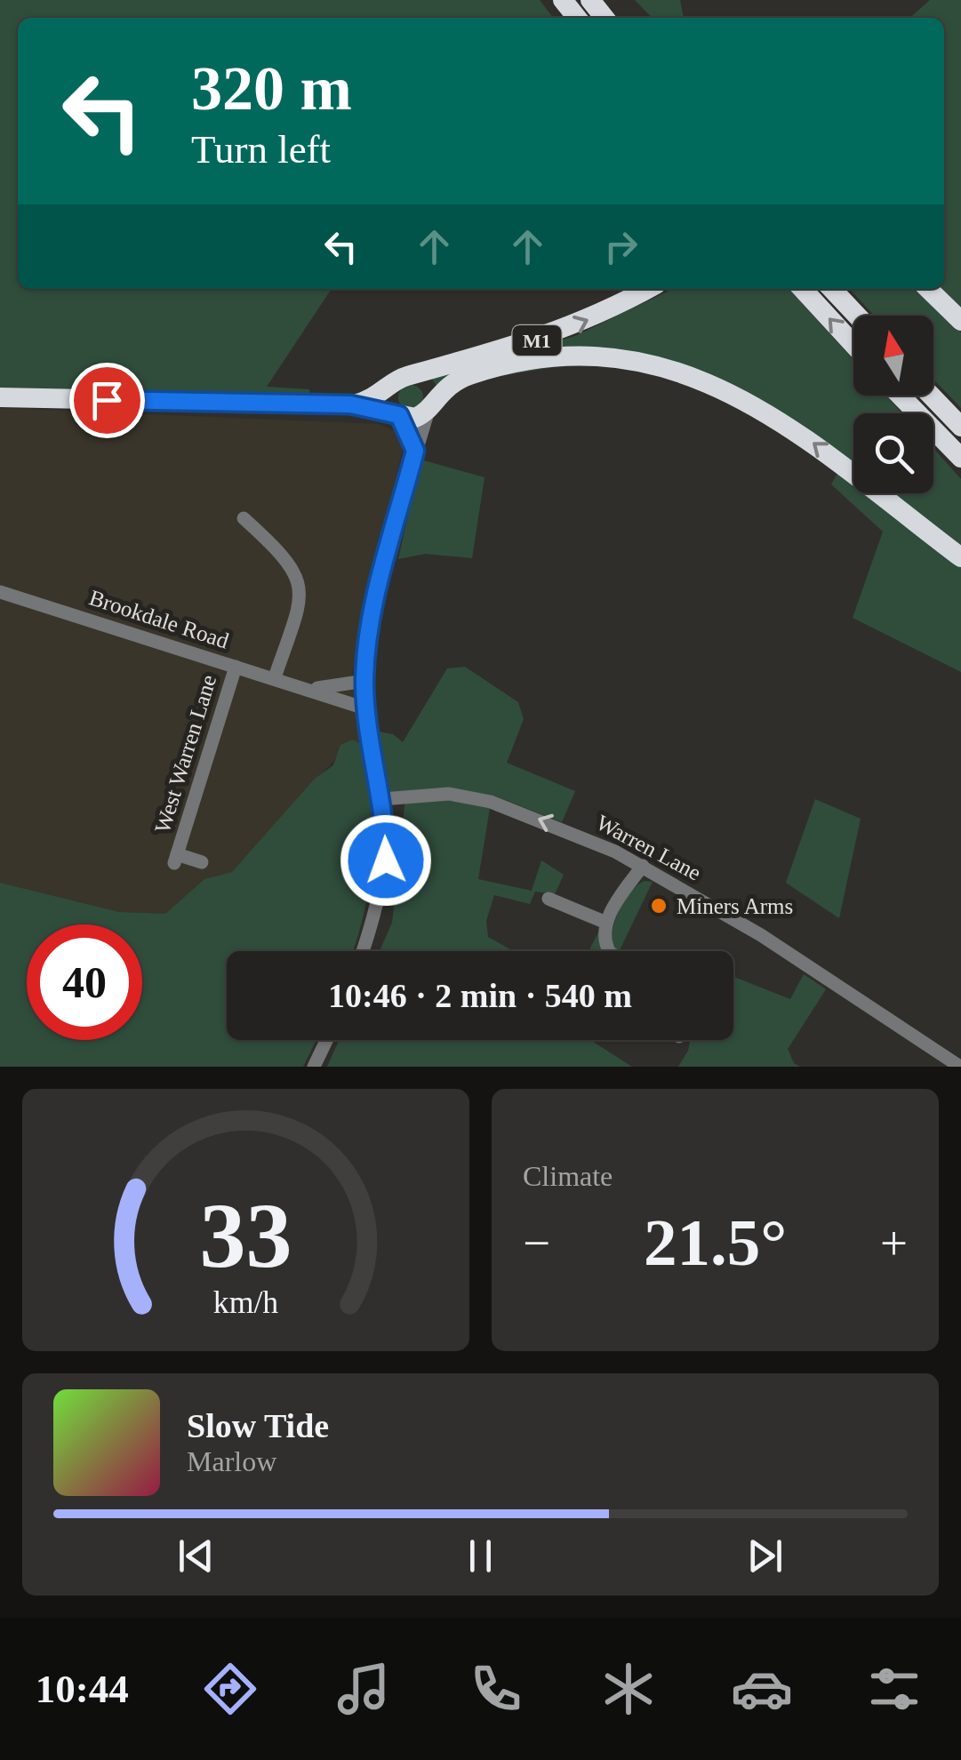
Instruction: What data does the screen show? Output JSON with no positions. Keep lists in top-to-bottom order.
{
  "streets": {
    "highway": ["M1"],
    "street": ["Brookdale Road", "West Warren Lane", "Warren Lane"]
  },
  "crossings": [
    ["Brookdale Road", "West Warren Lane"]
  ],
  "one_way": ["Warren Lane"],
  "places": ["Miners Arms"],
  "north": "top",
  "page": {
    "turn": ["320 m", "Turn left"],
    "limit": "40",
    "trip": "10:46 · 2 min · 540 m",
    "tile": "Climate",
    "heat": ["−", "21.5°", "+"],
    "song": ["Slow Tide", "Marlow"],
    "tabs": "10:44",
    "gauge": ["33", "km/h"]
  }
}
